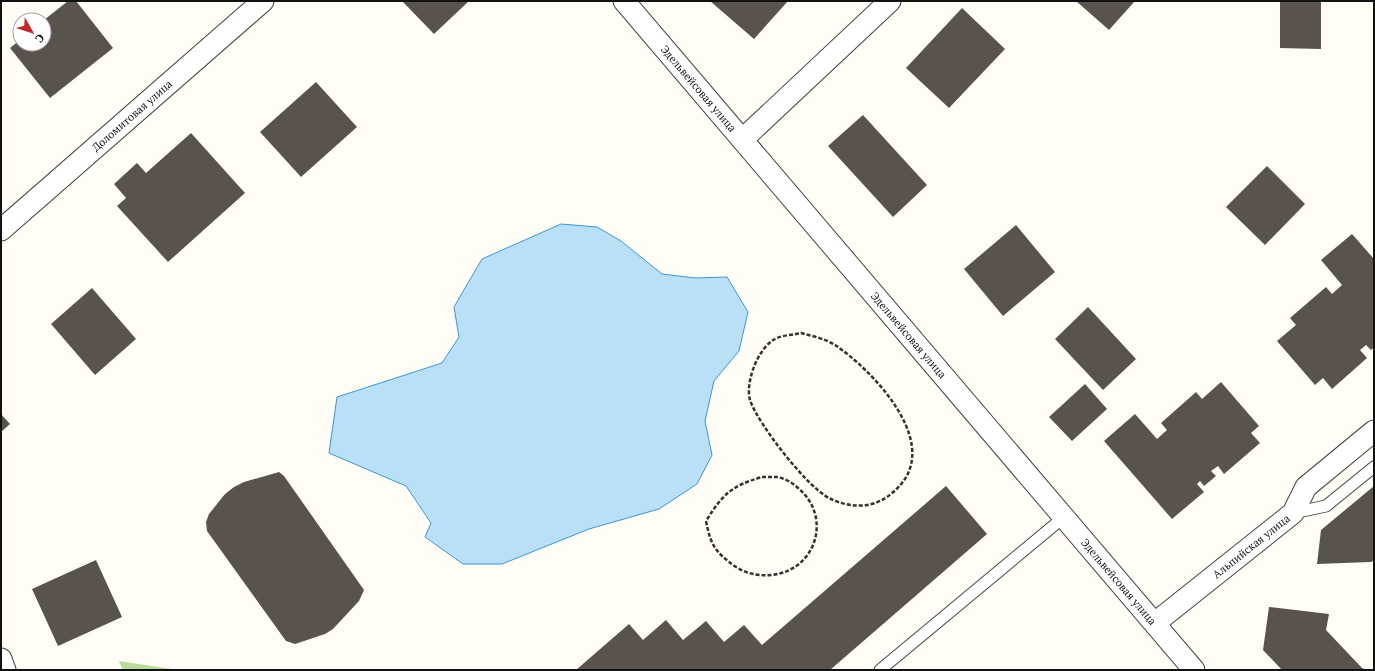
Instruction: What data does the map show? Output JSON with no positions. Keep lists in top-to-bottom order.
{
  "streets": {
    "street": ["Эдельвейсовая улица", "Доломитовая улица", "Альпийская улица"]
  },
  "crossings": [
    ["Эдельвейсовая улица", "Альпийская улица"]
  ],
  "north": "bottom right"
}
